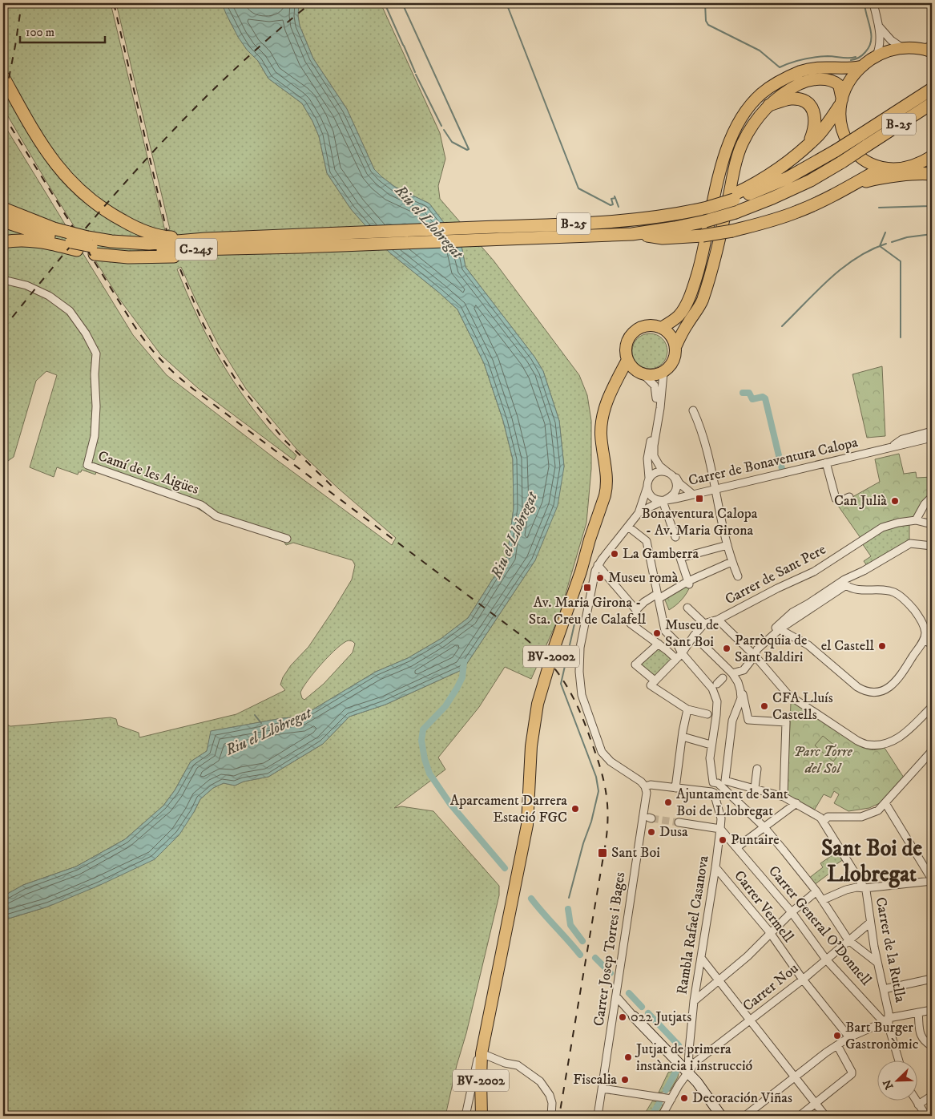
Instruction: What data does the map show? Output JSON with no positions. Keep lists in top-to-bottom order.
{
  "streets": {
    "highway": ["B-25", "C-245"],
    "main road": ["BV-2002"],
    "street": [
      "Carrer de Bonaventura Calopa",
      "Camí de les Aigües",
      "Carrer de Sant Pere",
      "Carrer Vermell",
      "Rambla Rafael Casanova",
      "Carrer General O'Donnell",
      "Carrer Josep Torres i Bages",
      "Carrer de la Rutlla",
      "Carrer Nou"
    ]
  },
  "crossings": [
    ["B-25", "C-245"],
    ["Carrer Vermell", "Rambla Rafael Casanova"],
    ["Carrer Vermell", "Carrer Nou"],
    ["Rambla Rafael Casanova", "Carrer General O'Donnell"],
    ["Rambla Rafael Casanova", "Carrer Nou"],
    ["Carrer General O'Donnell", "Carrer de la Rutlla"],
    ["Carrer General O'Donnell", "Carrer Nou"],
    ["Carrer de la Rutlla", "Carrer Nou"]
  ],
  "districts": ["Sant Boi de Llobregat"],
  "water": ["Riu el Llobregat"],
  "parks": ["Parc Torre del Sol"],
  "places": {
    "transit": ["Bonaventura Calopa - Av. Maria Girona", "Av. Maria Girona - Sta. Creu de Calafell", "Sant Boi"],
    "other": [
      "Can Julià",
      "La Gamberra",
      "Museu romà",
      "Museu de Sant Boi",
      "el Castell",
      "Parròquia de Sant Baldiri",
      "CFA Lluís Castells",
      "Ajuntament de Sant Boi de Llobregat",
      "Aparcament Darrera Estació FGC",
      "Dusa",
      "Puntaire",
      "022 Jutjats",
      "Bart Burger Gastronòmic",
      "Jutjat de primera instància i instrucció",
      "Fiscalia",
      "Decoración Viñas"
    ]
  },
  "scale_bar": "100 m",
  "north": "bottom left"
}
